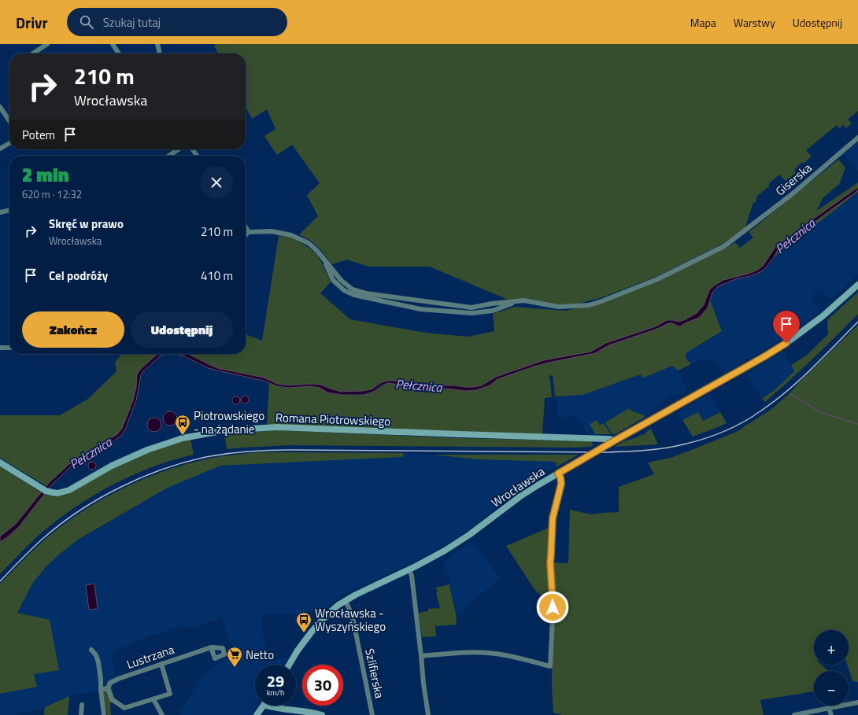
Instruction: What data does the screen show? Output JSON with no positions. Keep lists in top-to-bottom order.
{
  "streets": {
    "main road": ["Romana Piotrowskiego", "Wrocławska"],
    "street": ["Giserska", "Lustrzana", "Szlifierska"]
  },
  "crossings": [
    ["Romana Piotrowskiego", "Wrocławska"],
    ["Wrocławska", "Szlifierska"]
  ],
  "water": ["Pełcznica"],
  "places": {
    "bus stop": ["Piotrowskiego - na żądanie", "Wrocławska - Wyszyńskiego"],
    "supermarket": ["Netto"]
  },
  "page": {
    "header": "Drivr",
    "search": "Szukaj tutaj",
    "nav": ["Mapa", "Warstwy", "Udostępnij"],
    "turn": ["210 m", "Wrocławska"],
    "then": "Potem",
    "heading": ["2 min", "620 m · 12:32"],
    "list": [
      {
        "name": "Skręć w prawo",
        "note": "Wrocławska",
        "value": "210 m"
      },
      {
        "name": "Cel podróży",
        "value": "410 m"
      }
    ],
    "buttons": ["Zakończ", "Udostępnij"],
    "map_buttons": ["+", "−"],
    "speed": "29 km/h",
    "limit": "30"
  }
}
